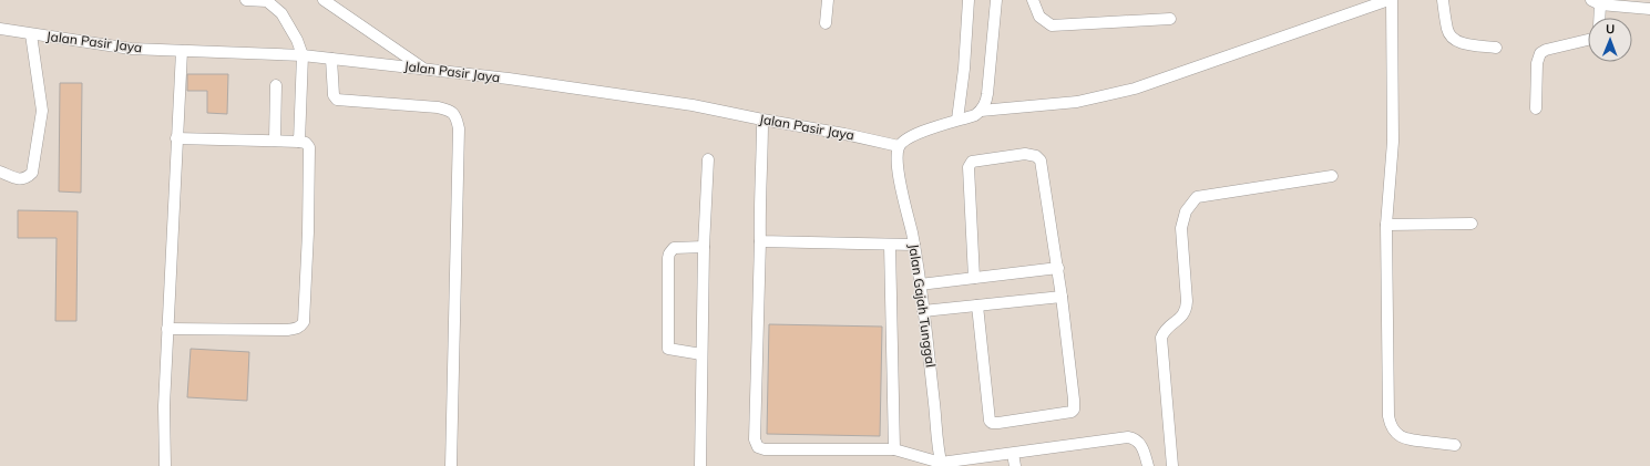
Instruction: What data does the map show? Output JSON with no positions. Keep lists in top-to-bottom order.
{
  "streets": {
    "street": ["Jalan Pasir Jaya", "Jalan Gajah Tunggal"]
  },
  "crossings": [
    ["Jalan Pasir Jaya", "Jalan Gajah Tunggal"]
  ],
  "north": "top"
}
